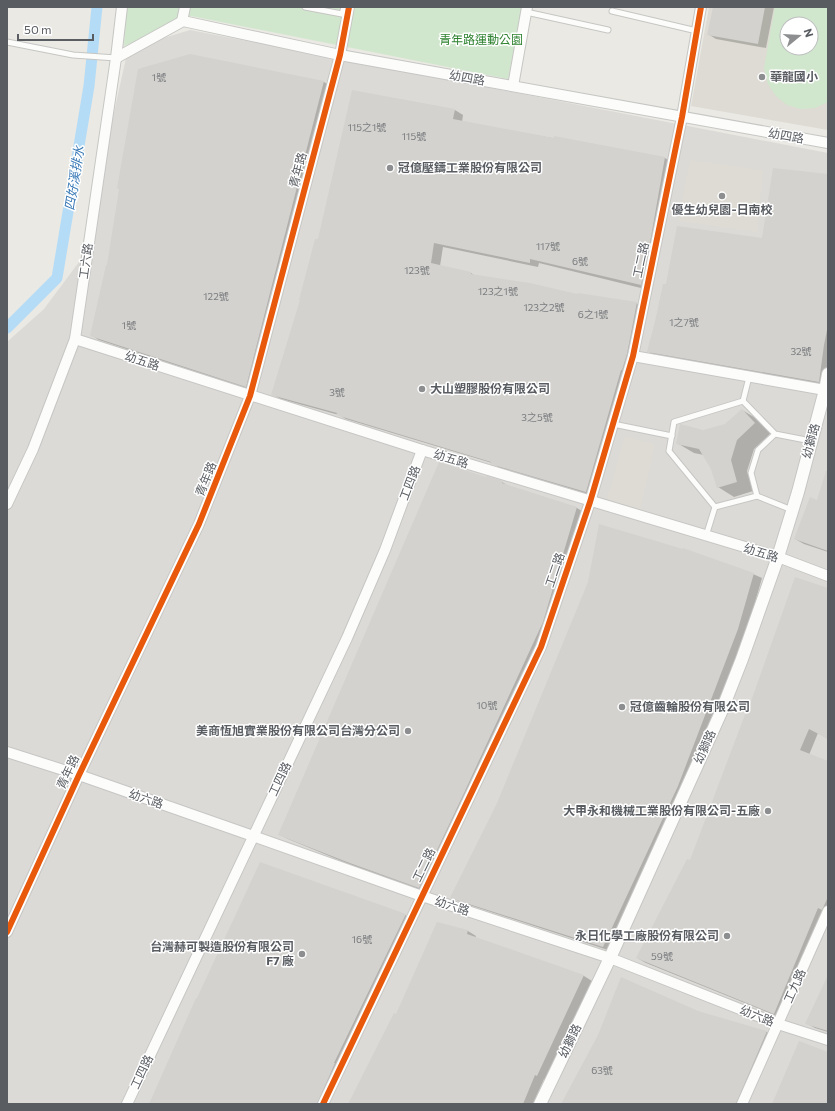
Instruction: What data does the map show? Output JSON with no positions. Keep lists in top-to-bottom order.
{
  "streets": {
    "street": [
      "幼四路",
      "青年路",
      "工二路",
      "工六路",
      "幼五路",
      "幼獅路",
      "工四路",
      "幼六路",
      "工九路"
    ]
  },
  "crossings": [
    ["幼四路", "青年路"],
    ["幼四路", "工二路"],
    ["青年路", "幼五路"],
    ["青年路", "幼六路"],
    ["工二路", "幼五路"],
    ["工二路", "幼六路"],
    ["工六路", "幼五路"],
    ["幼五路", "幼獅路"],
    ["幼五路", "工四路"],
    ["幼獅路", "幼六路"],
    ["工四路", "幼六路"],
    ["幼六路", "工九路"]
  ],
  "water": ["四好溪排水"],
  "parks": ["青年路運動公園"],
  "places": [
    "華龍國小",
    "冠億壓鑄工業股份有限公司",
    "優生幼兒園-日南校",
    "大山塑膠股份有限公司",
    "冠億齒輪股份有限公司",
    "美商恆旭實業股份有限公司台灣分公司",
    "大甲永和機械工業股份有限公司-五廠",
    "永日化學工廠股份有限公司",
    "台灣赫可製造股份有限公司 F7 廠"
  ],
  "house_numbers": [
    "1號",
    "115之1號",
    "115號",
    "117號",
    "6號",
    "123號",
    "123之1號",
    "122號",
    "123之2號",
    "6之1號",
    "1之7號",
    "1號",
    "32號",
    "3號",
    "3之5號",
    "10號",
    "16號",
    "59號",
    "63號"
  ],
  "scale_bar": "50 m",
  "north": "right"
}
